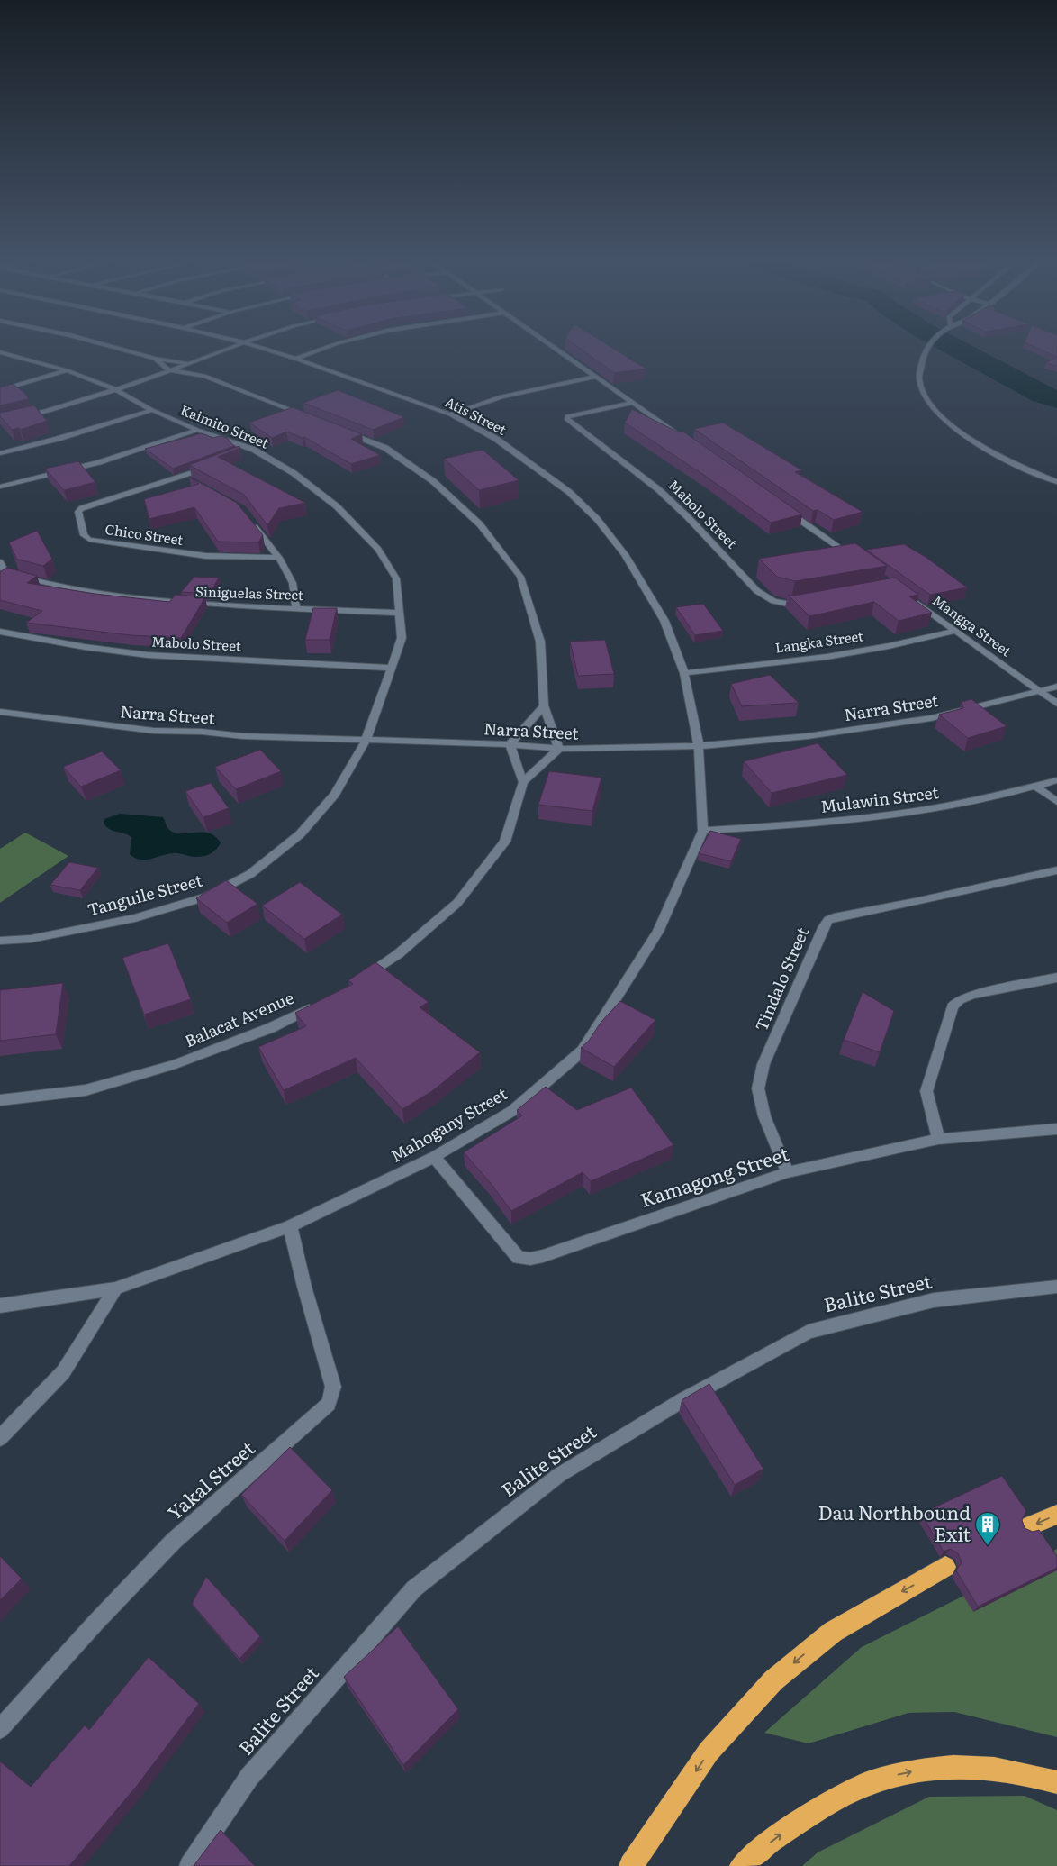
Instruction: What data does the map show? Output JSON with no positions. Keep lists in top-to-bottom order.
{
  "streets": {
    "street": [
      "Atis Street",
      "Kaimito Street",
      "Mabolo Street",
      "Chico Street",
      "Siniguelas Street",
      "Mangga Street",
      "Langka Street",
      "Narra Street",
      "Mulawin Street",
      "Tanguile Street",
      "Tindalo Street",
      "Balacat Avenue",
      "Mahogany Street",
      "Kamagong Street",
      "Balite Street",
      "Yakal Street"
    ]
  },
  "crossings": [
    ["Atis Street", "Langka Street"],
    ["Atis Street", "Narra Street"],
    ["Atis Street", "Mahogany Street"],
    ["Kaimito Street", "Mabolo Street"],
    ["Kaimito Street", "Siniguelas Street"],
    ["Kaimito Street", "Narra Street"],
    ["Kaimito Street", "Tanguile Street"],
    ["Mangga Street", "Langka Street"],
    ["Mangga Street", "Narra Street"],
    ["Narra Street", "Tanguile Street"],
    ["Narra Street", "Mahogany Street"],
    ["Mulawin Street", "Mahogany Street"],
    ["Tindalo Street", "Kamagong Street"],
    ["Mahogany Street", "Kamagong Street"],
    ["Mahogany Street", "Yakal Street"]
  ],
  "places": {
    "building": ["Dau Northbound Exit"]
  }
}
